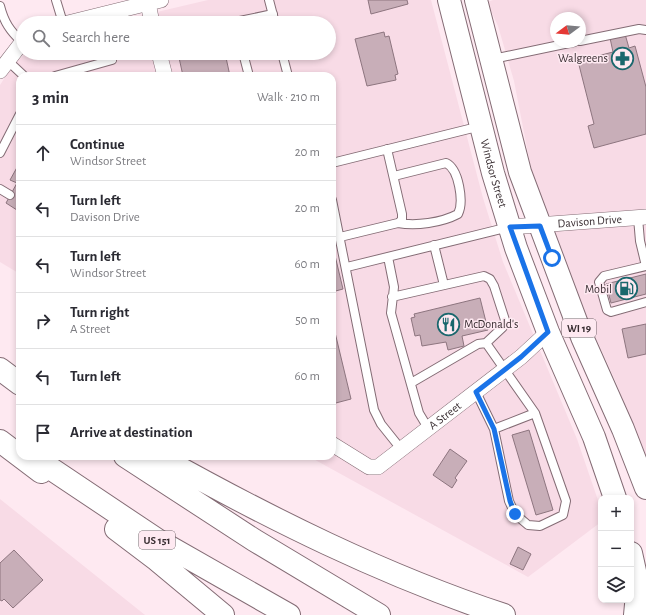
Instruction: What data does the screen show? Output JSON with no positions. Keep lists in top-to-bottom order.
{
  "streets": {
    "main road": ["Windsor Street", "WI 19", "US 151"],
    "street": ["Davison Drive", "A Street"]
  },
  "crossings": [
    ["Windsor Street", "Davison Drive"],
    ["Windsor Street", "A Street"]
  ],
  "places": {
    "pharmacy": ["Walgreens"],
    "fuel station": ["Mobil"],
    "restaurant": ["McDonald's"]
  },
  "north": "left",
  "page": {
    "search": "Search here",
    "heading": ["3 min", "Walk · 210 m"],
    "list": [
      ["Continue", "Windsor Street", "20 m"],
      ["Turn left", "Davison Drive", "20 m"],
      ["Turn left", "Windsor Street", "60 m"],
      ["Turn right", "A Street", "50 m"],
      ["Turn left", "60 m"],
      "Arrive at destination"
    ],
    "map_buttons": ["+", "−"]
  }
}
